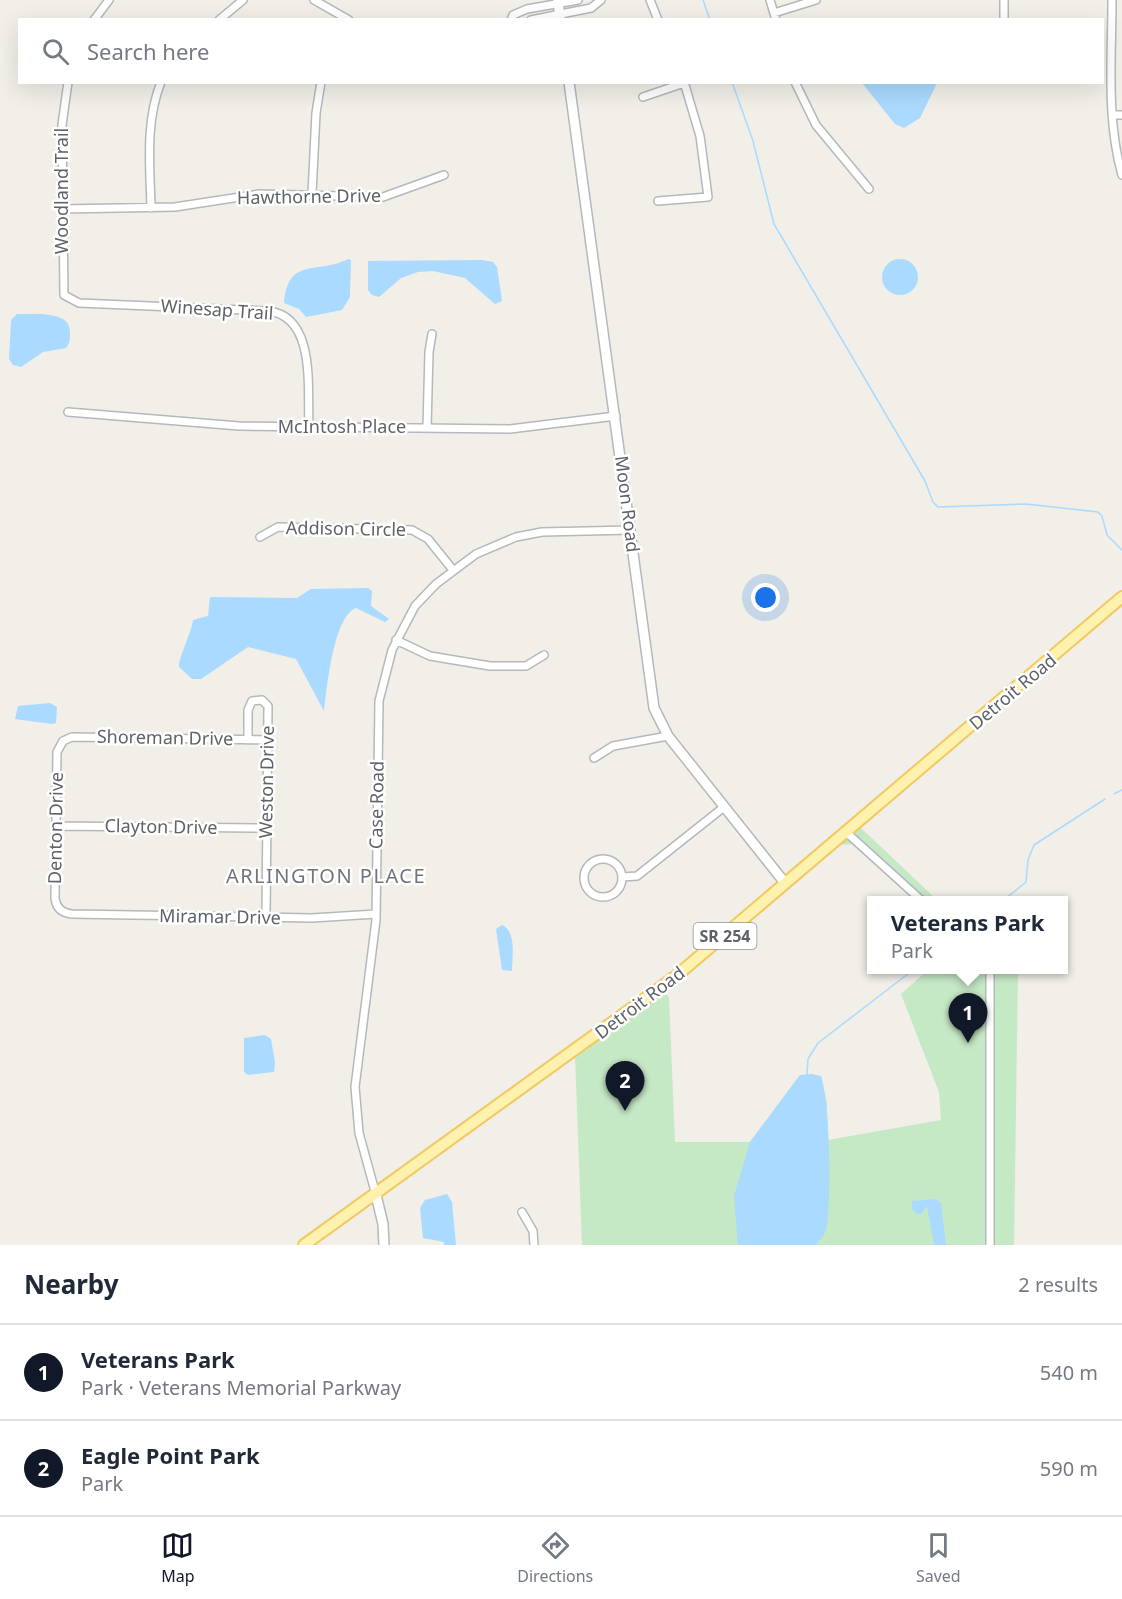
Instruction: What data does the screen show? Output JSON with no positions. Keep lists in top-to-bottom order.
{
  "streets": {
    "main road": ["Detroit Road", "SR 254"],
    "street": [
      "Woodland Trail",
      "Hawthorne Drive",
      "Winesap Trail",
      "McIntosh Place",
      "Moon Road",
      "Addison Circle",
      "Shoreman Drive",
      "Weston Drive",
      "Case Road",
      "Clayton Drive",
      "Denton Drive",
      "Miramar Drive"
    ]
  },
  "crossings": [
    ["Woodland Trail", "Hawthorne Drive"],
    ["Woodland Trail", "Winesap Trail"],
    ["Winesap Trail", "McIntosh Place"],
    ["McIntosh Place", "Moon Road"],
    ["Moon Road", "Detroit Road"],
    ["Moon Road", "Case Road"],
    ["Addison Circle", "Case Road"],
    ["Detroit Road", "Case Road"],
    ["Shoreman Drive", "Weston Drive"],
    ["Shoreman Drive", "Denton Drive"],
    ["Weston Drive", "Clayton Drive"],
    ["Weston Drive", "Miramar Drive"],
    ["Case Road", "Miramar Drive"],
    ["Clayton Drive", "Denton Drive"],
    ["Denton Drive", "Miramar Drive"]
  ],
  "districts": ["ARLINGTON PLACE"],
  "page": {
    "search": "Search here",
    "popup": ["Veterans Park", "Park"],
    "pins": ["1", "2"],
    "heading": ["Nearby", "2 results"],
    "list": [
      {
        "mark": "1",
        "name": "Veterans Park",
        "note": "Park · Veterans Memorial Parkway",
        "value": "540 m"
      },
      {
        "mark": "2",
        "name": "Eagle Point Park",
        "note": "Park",
        "value": "590 m"
      }
    ],
    "nav": ["Map", "Directions", "Saved"]
  }
}
